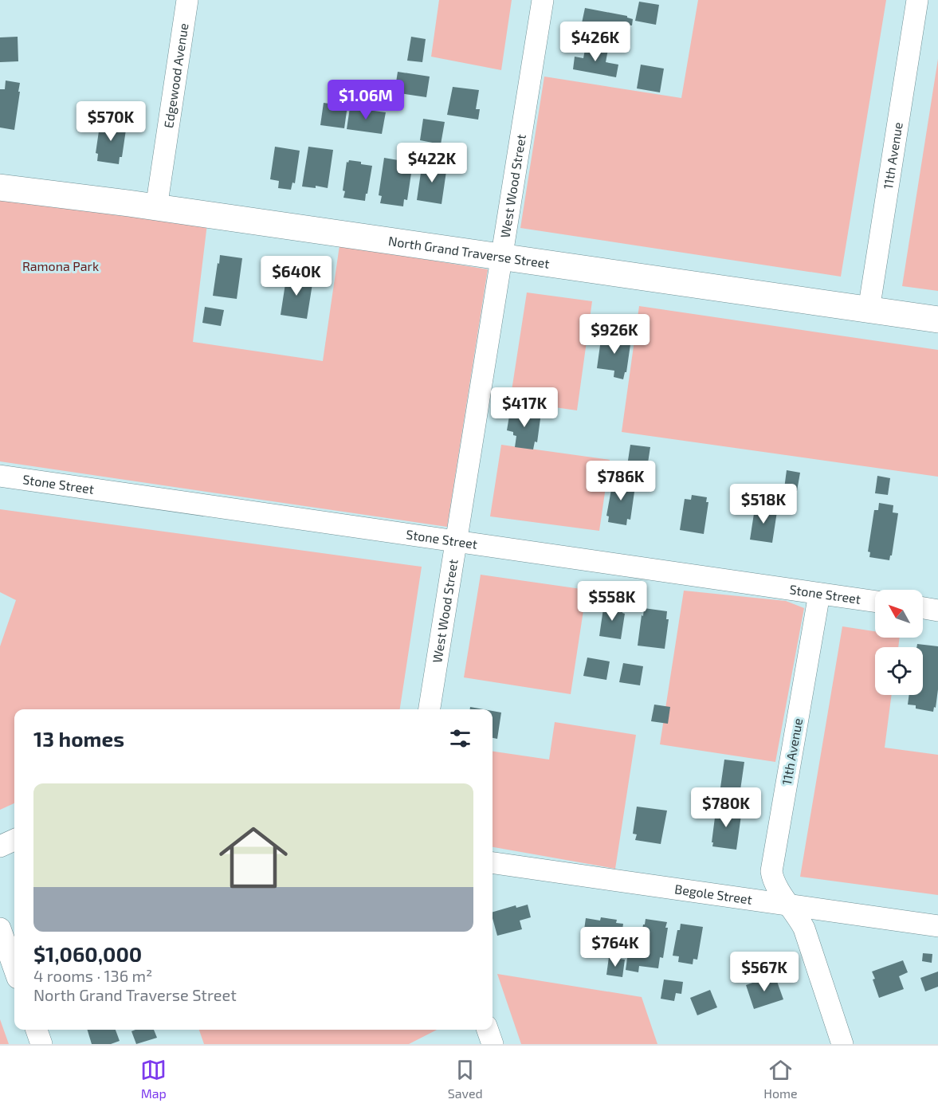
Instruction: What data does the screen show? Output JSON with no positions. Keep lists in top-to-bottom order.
{
  "streets": {
    "street": [
      "Edgewood Avenue",
      "11th Avenue",
      "West Wood Street",
      "North Grand Traverse Street",
      "Stone Street",
      "Begole Street"
    ]
  },
  "crossings": [
    ["Edgewood Avenue", "North Grand Traverse Street"],
    ["11th Avenue", "North Grand Traverse Street"],
    ["11th Avenue", "Stone Street"],
    ["11th Avenue", "Begole Street"],
    ["West Wood Street", "North Grand Traverse Street"],
    ["West Wood Street", "Stone Street"]
  ],
  "parks": ["Ramona Park"],
  "north": "top left",
  "page": {
    "price": [
      "$426K",
      "$1.06M",
      "$570K",
      "$422K",
      "$640K",
      "$926K",
      "$417K",
      "$786K",
      "$518K",
      "$558K",
      "$780K",
      "$764K",
      "$567K"
    ],
    "heading": "13 homes",
    "list": [
      {
        "name": "$1,060,000",
        "note": "4 rooms · 136 m² · North Grand Traverse Street"
      }
    ],
    "tabs": ["Map", "Saved", "Home"]
  }
}
